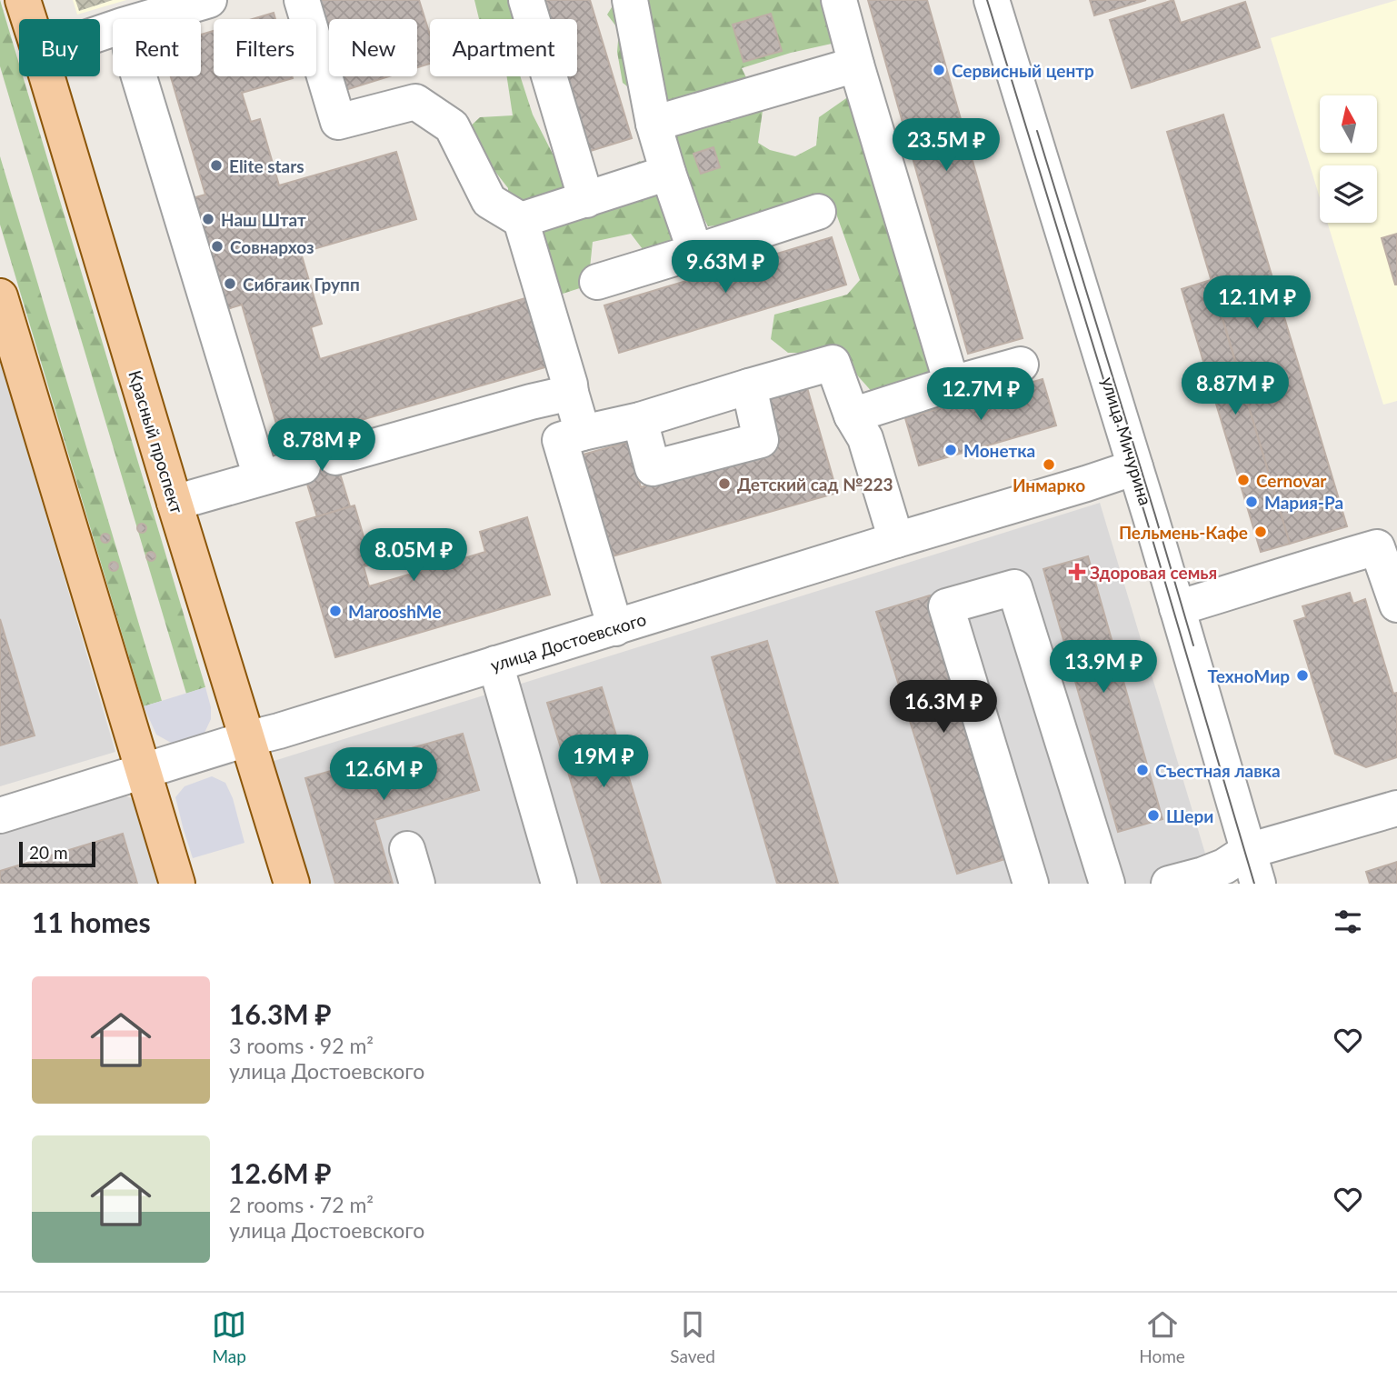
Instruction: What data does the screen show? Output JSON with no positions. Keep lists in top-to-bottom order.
{
  "streets": {
    "main road": ["Красный проспект"],
    "street": ["улица Мичурина", "улица Достоевского"]
  },
  "crossings": [
    ["улица Мичурина", "улица Достоевского"],
    ["Красный проспект", "улица Достоевского"]
  ],
  "places": {
    "other": [
      "Сервисный центр",
      "Elite stars",
      "Наш Штат",
      "Совнархоз",
      "Сибгаик Групп",
      "Монетка",
      "Инмарко",
      "Cernovar",
      "Детский сад №223",
      "Мария-Ра",
      "Пельмень-Кафе",
      "MarooshMe",
      "ТехноМир",
      "Съестная лавка",
      "Шери"
    ],
    "health": ["Здоровая семья"]
  },
  "scale_bar": "20 m",
  "north": "top",
  "page": {
    "chip": [
      "Buy",
      "Rent",
      "Filters",
      "New",
      "Apartment"
    ],
    "price": [
      "23.5M ₽",
      "9.63M ₽",
      "12.1M ₽",
      "8.87M ₽",
      "12.7M ₽",
      "8.78M ₽",
      "8.05M ₽",
      "13.9M ₽",
      "16.3M ₽",
      "19M ₽",
      "12.6M ₽"
    ],
    "scale": "20 m",
    "heading": "11 homes",
    "list": [
      {
        "name": "16.3M ₽",
        "note": "3 rooms · 92 m² · улица Достоевского"
      },
      {
        "name": "12.6M ₽",
        "note": "2 rooms · 72 m² · улица Достоевского"
      }
    ],
    "tabs": ["Map", "Saved", "Home"]
  }
}
